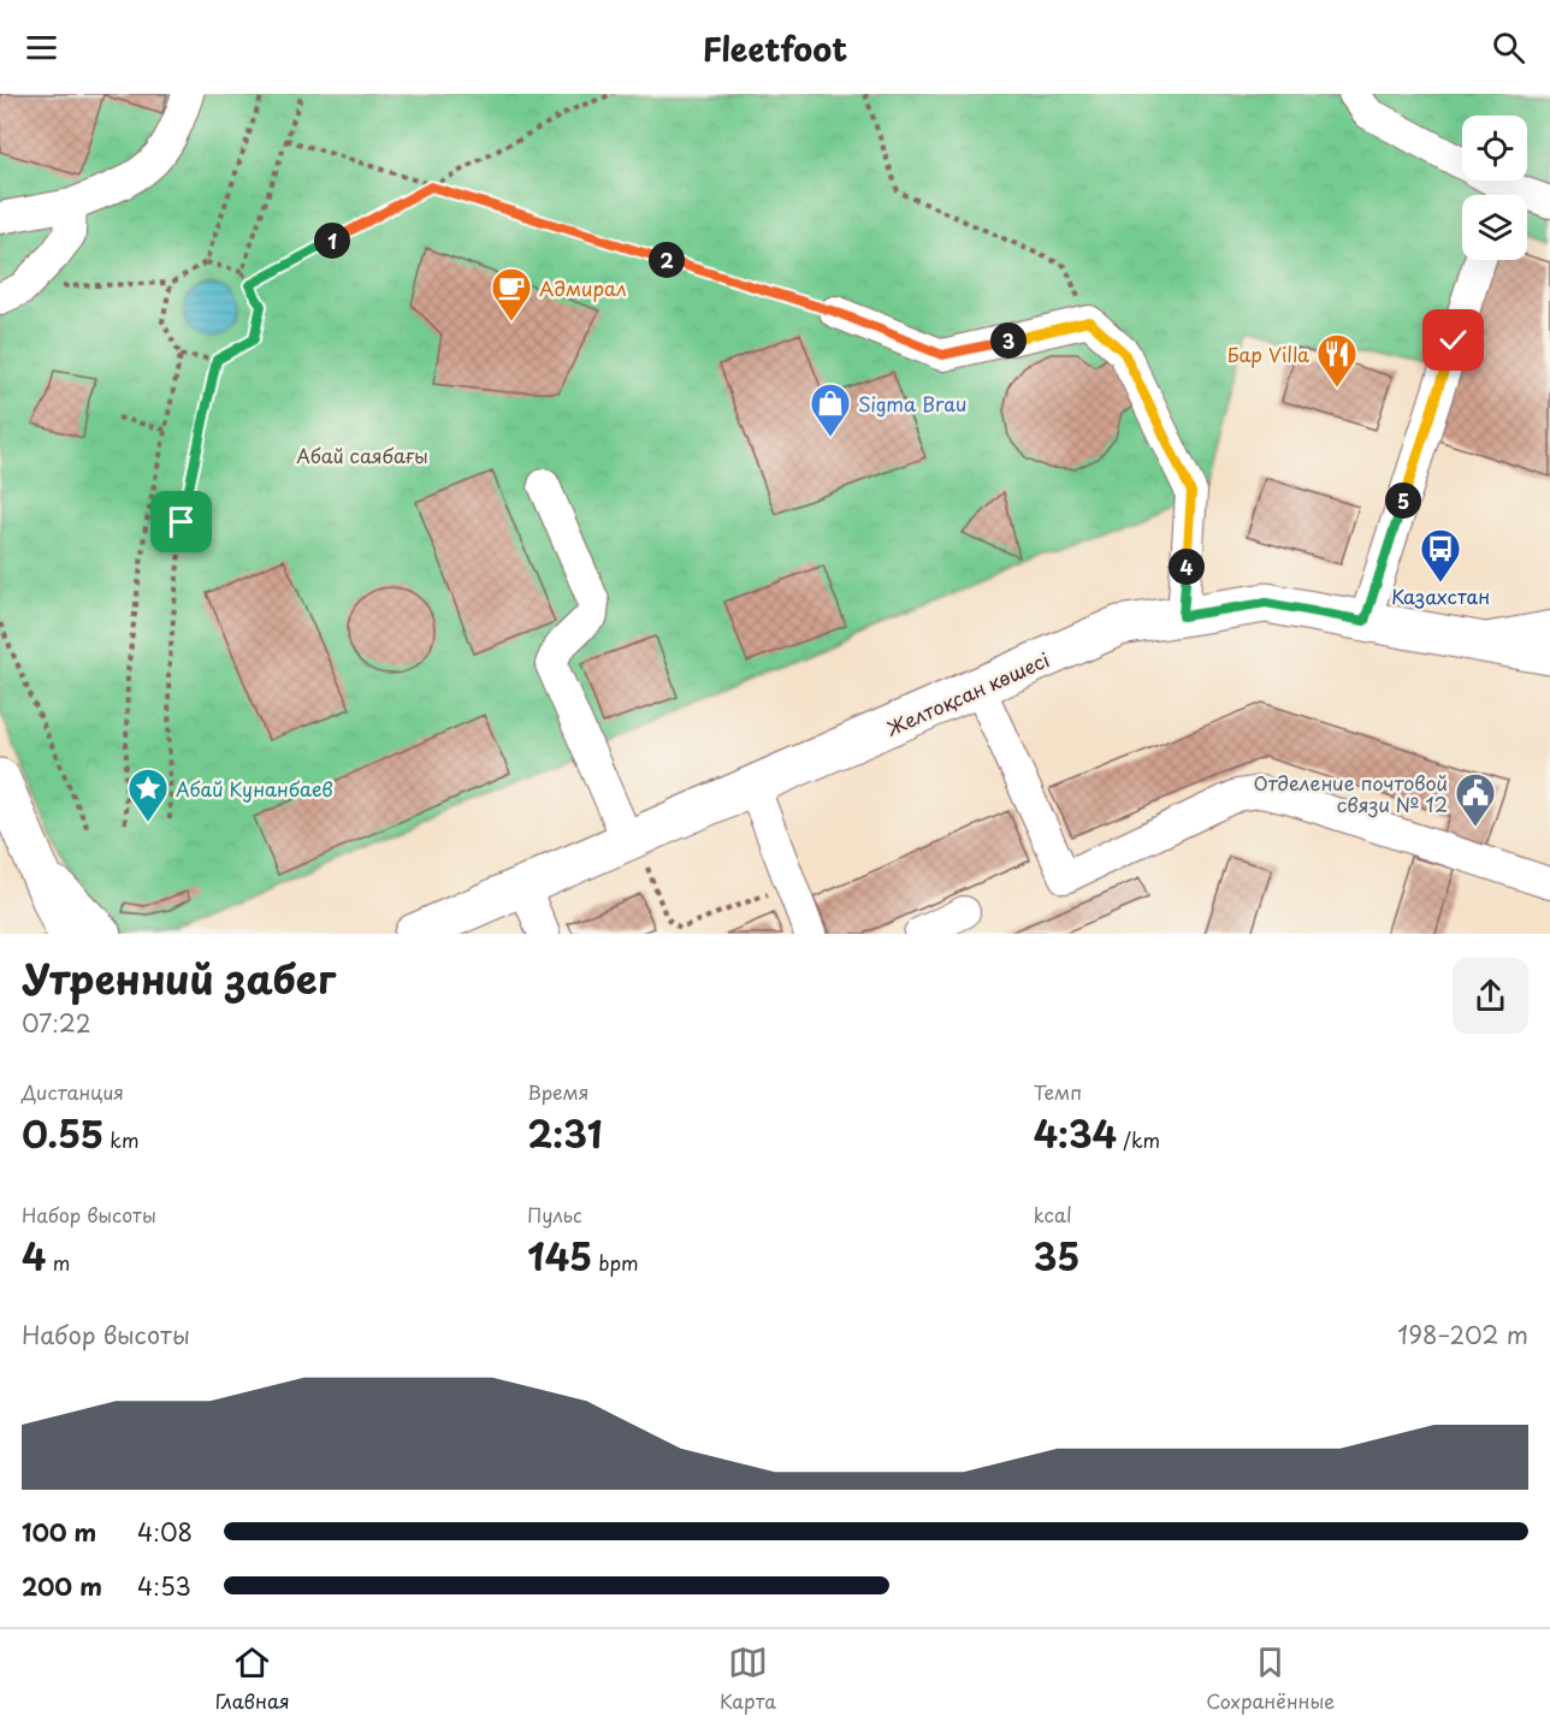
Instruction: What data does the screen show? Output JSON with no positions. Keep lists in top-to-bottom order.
{
  "streets": {
    "main road": ["Желтоқсан көшесі"]
  },
  "parks": ["Абай саябағы"],
  "places": {
    "cafe": ["Адмирал"],
    "restaurant": ["Бар Villa"],
    "shop": ["Sigma Brau"],
    "bus stop": ["Казахстан"],
    "place": ["Абай Кунанбаев"],
    "public building": ["Отделение почтовой связи № 12"]
  },
  "page": {
    "header": "Fleetfoot",
    "pins": [
      "1",
      "2",
      "3",
      "5",
      "4"
    ],
    "heading": ["Утренний забег", "07:22"],
    "stats": [
      ["Дистанция", "0.55 km"],
      ["Время", "2:31"],
      ["Темп", "4:34 /km"],
      ["Набор высоты", "4 m"],
      ["Пульс", "145 bpm"],
      ["kcal", "35"]
    ],
    "chart": ["Набор высоты", "198–202 m"],
    "list": [
      {
        "name": "100 m",
        "note": "4:08"
      },
      {
        "name": "200 m",
        "note": "4:53"
      }
    ],
    "tabs": ["Главная", "Карта", "Сохранённые"]
  }
}
